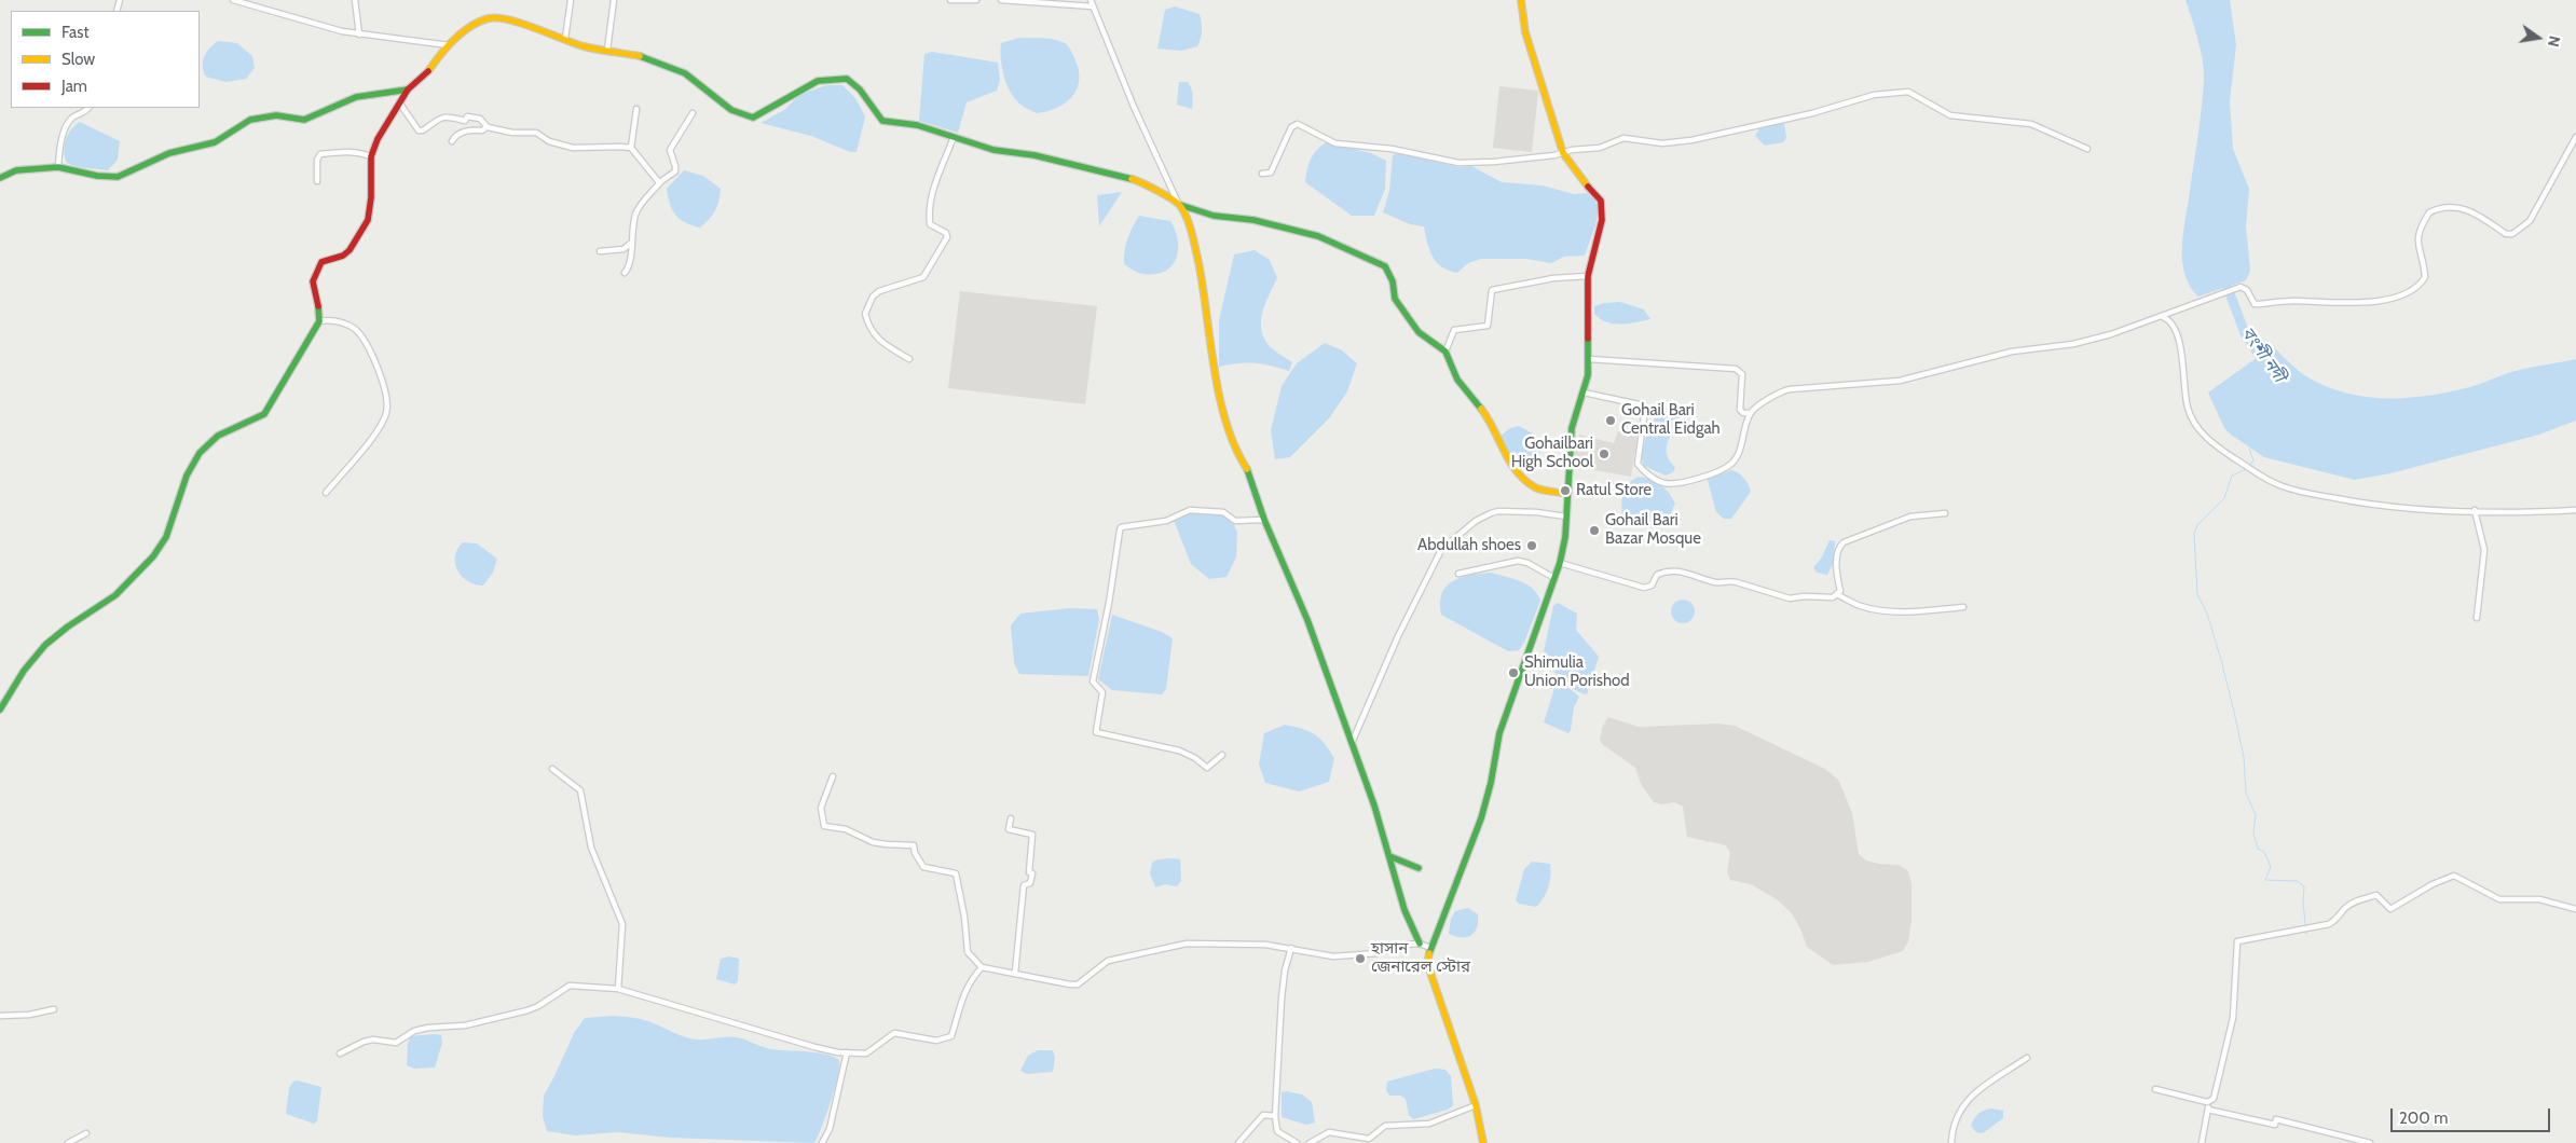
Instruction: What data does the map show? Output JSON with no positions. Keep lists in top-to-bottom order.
{
  "water": ["বংশী নদী"],
  "places": [
    "Gohail Bari Central Eidgah",
    "Gohailbari High School",
    "Ratul Store",
    "Gohail Bari Bazar Mosque",
    "Abdullah shoes",
    "Shimulia Union Porishod",
    "হাসান জেনারেল স্টোর"
  ],
  "legend": ["Fast", "Slow", "Jam"],
  "scale_bar": "200 m",
  "north": "right"
}
